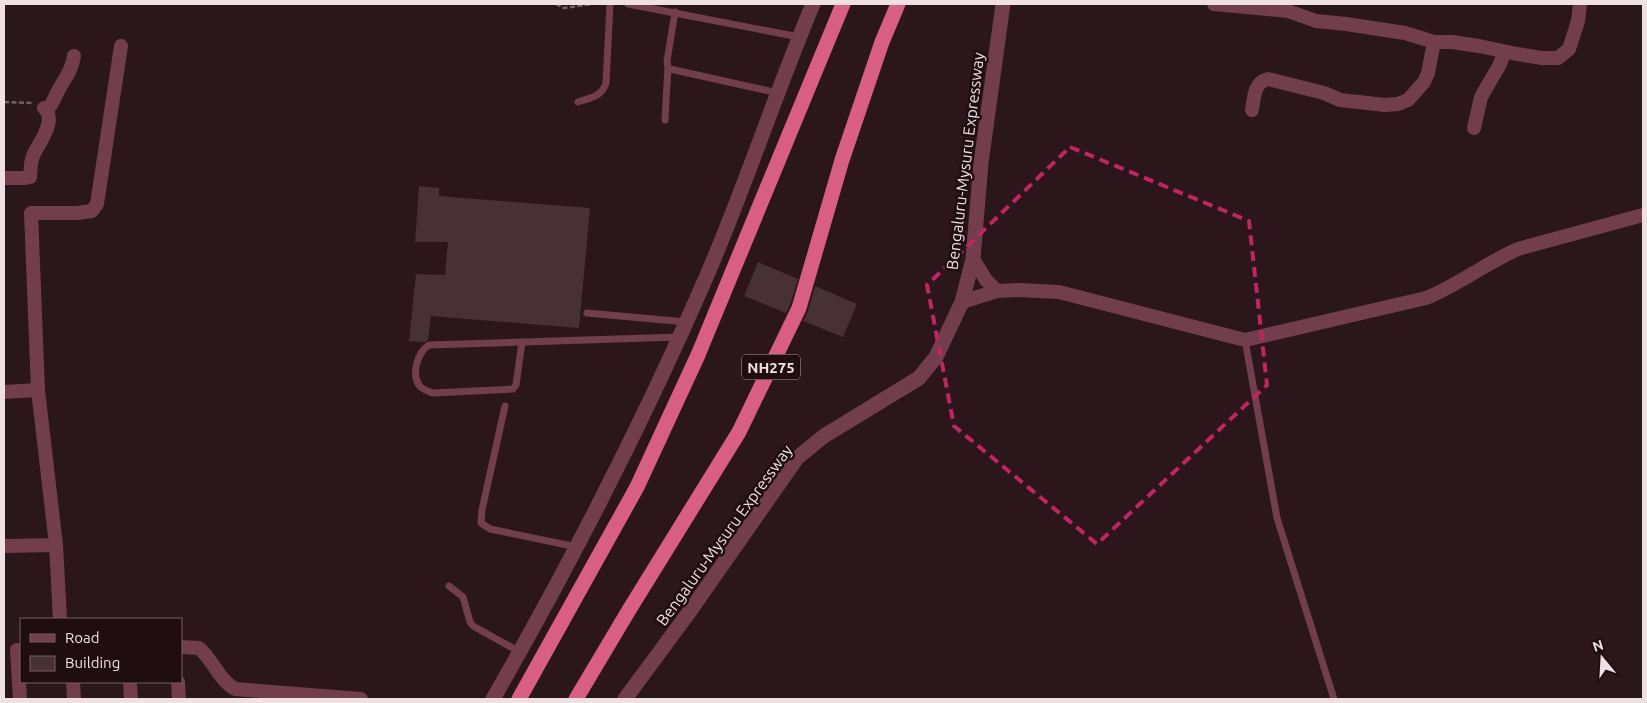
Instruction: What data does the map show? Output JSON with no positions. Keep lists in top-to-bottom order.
{
  "streets": {
    "highway": ["Bengaluru-Mysuru Expressway", "NH275"]
  },
  "legend": ["Road", "Building"],
  "north": "top"
}
